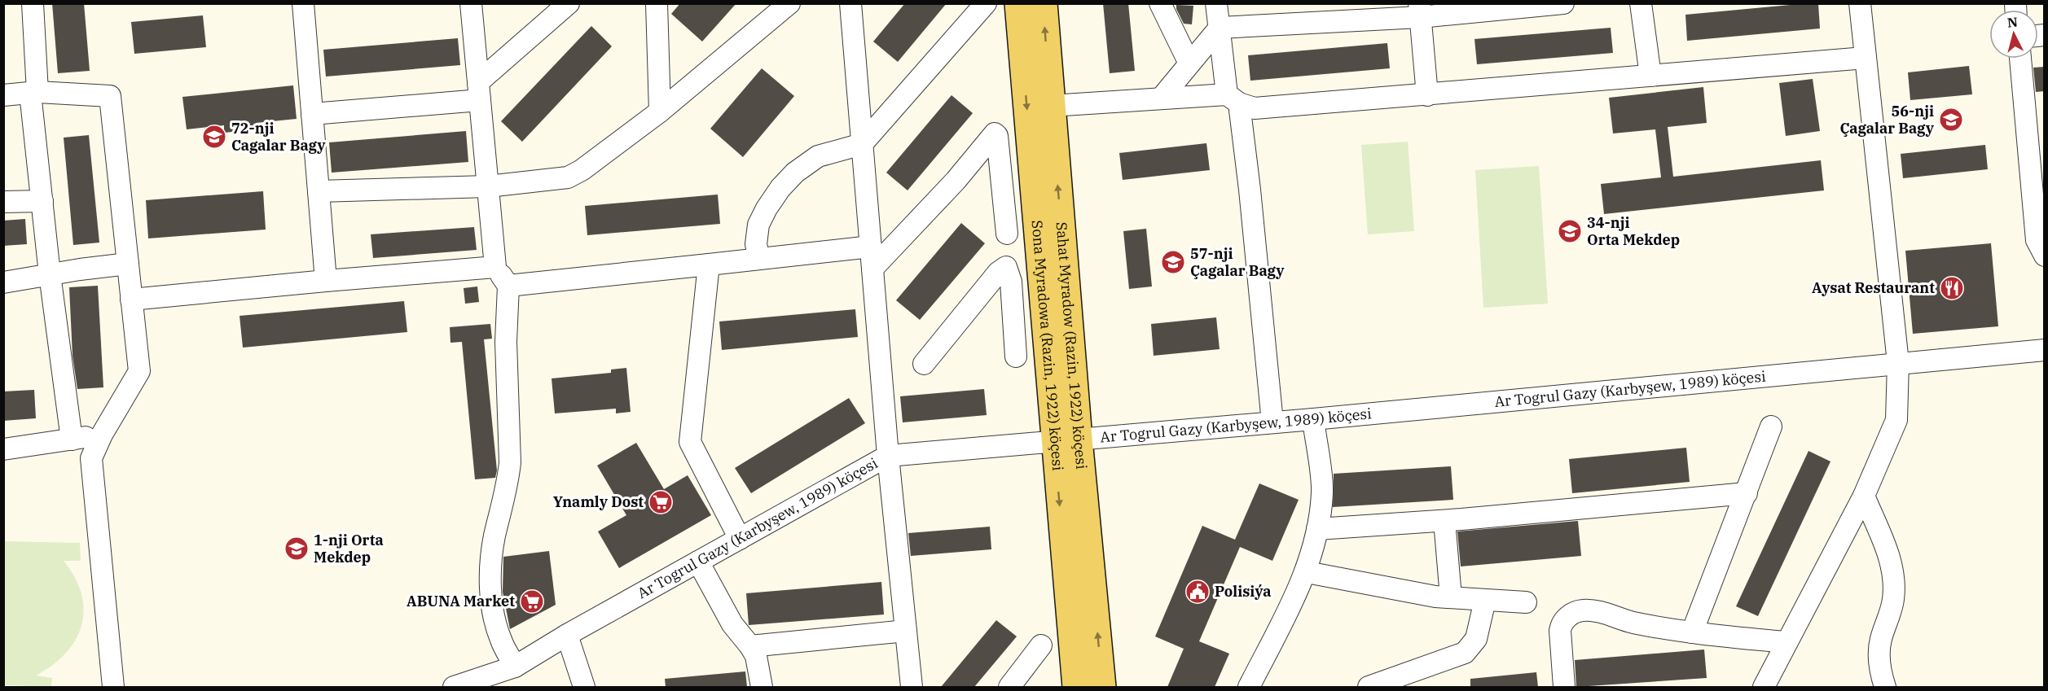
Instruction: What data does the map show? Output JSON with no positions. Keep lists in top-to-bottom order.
{
  "streets": {
    "main road": ["Sona Myradowa (Razin, 1922) köçesi", "Sahat Myradow (Razin, 1922) köçesi"],
    "street": ["Ar Togrul Gazy (Karbyşew, 1989) köçesi"]
  },
  "crossings": [
    ["Sona Myradowa (Razin, 1922) köçesi", "Sahat Myradow (Razin, 1922) köçesi"],
    ["Sona Myradowa (Razin, 1922) köçesi", "Ar Togrul Gazy (Karbyşew, 1989) köçesi"],
    ["Sahat Myradow (Razin, 1922) köçesi", "Ar Togrul Gazy (Karbyşew, 1989) köçesi"]
  ],
  "one_way": ["Sona Myradowa (Razin, 1922) köçesi", "Sahat Myradow (Razin, 1922) köçesi"],
  "places": {
    "school or university": [
      "56-nji Çagalar Bagy",
      "72-nji Cagalar Bagy",
      "34-nji Orta Mekdep",
      "57-nji Çagalar Bagy",
      "1-nji Orta Mekdep"
    ],
    "restaurant": ["Aysat Restaurant"],
    "supermarket": ["Ynamly Dost", "ABUNA Market"],
    "public building": ["Polisiýa"]
  },
  "north": "top"
}
